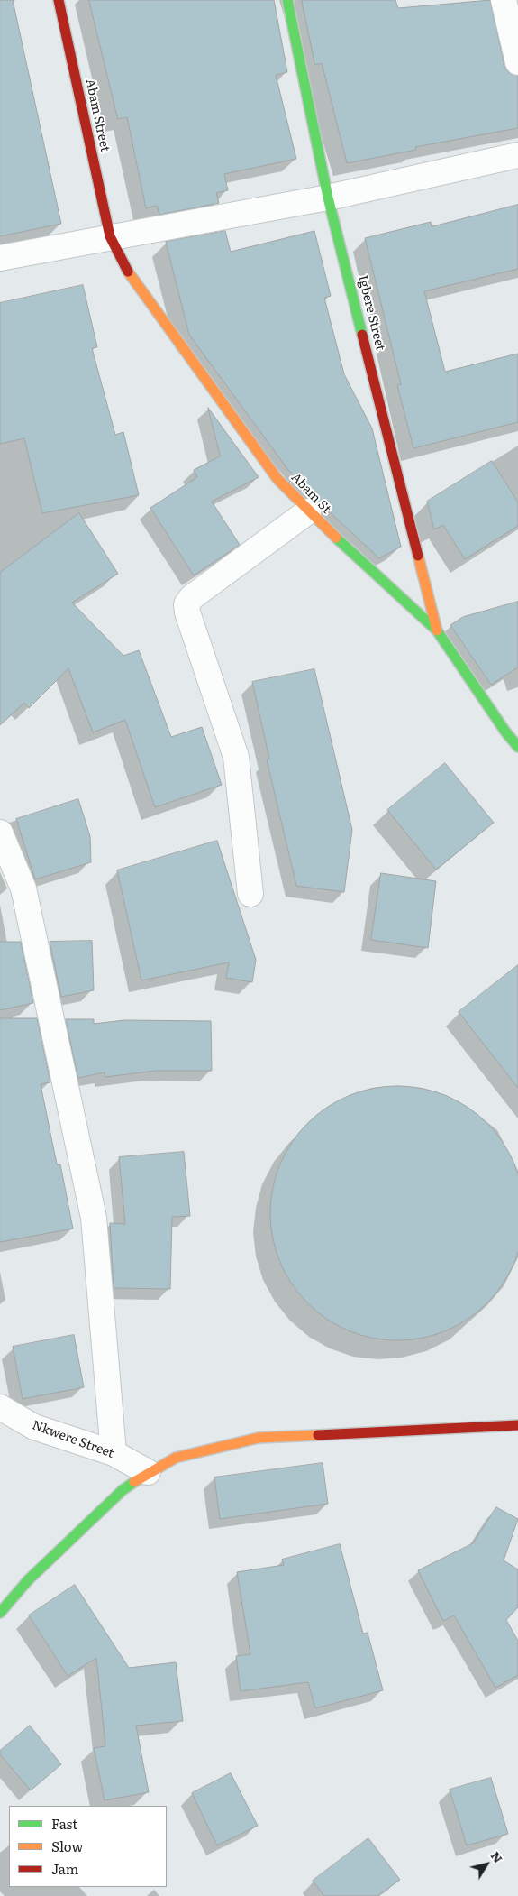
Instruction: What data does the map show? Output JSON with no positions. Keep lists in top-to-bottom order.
{
  "streets": {
    "street": [
      "Abam Street",
      "Igbere Street",
      "Abam St",
      "Nkwere Street"
    ]
  },
  "crossings": [
    ["Abam Street", "Abam St"],
    ["Igbere Street", "Abam St"]
  ],
  "legend": ["Fast", "Slow", "Jam"],
  "north": "top right"
}
